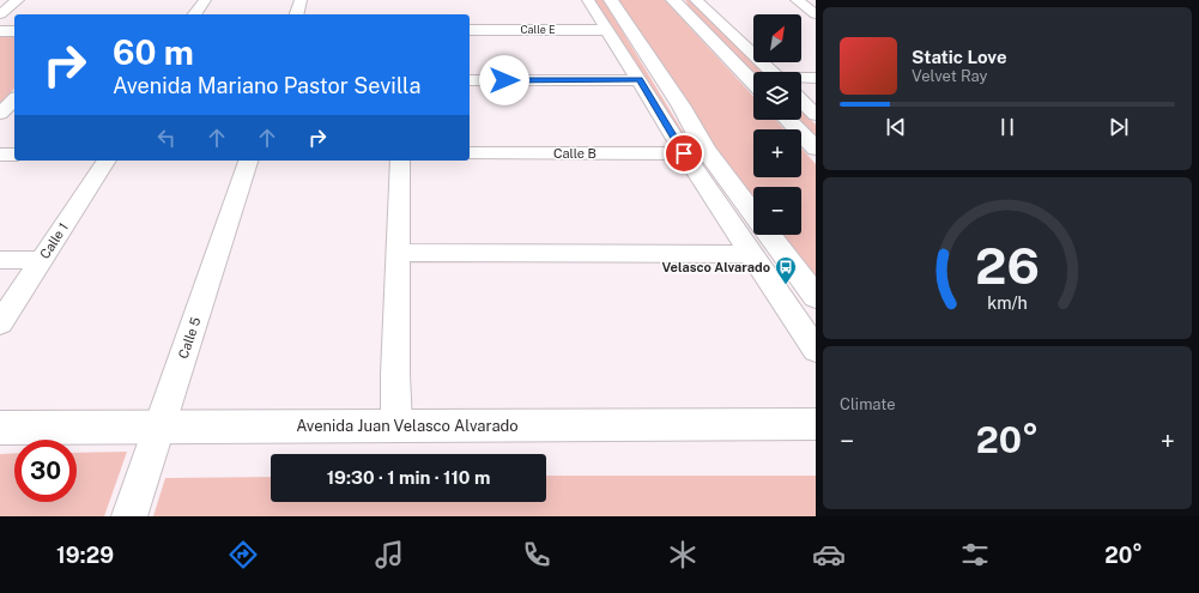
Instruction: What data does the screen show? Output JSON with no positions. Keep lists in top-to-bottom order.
{
  "streets": {
    "main road": ["Avenida Juan Velasco Alvarado"],
    "street": [
      "Calle E",
      "Calle B",
      "Calle 1",
      "Calle 5"
    ]
  },
  "crossings": [
    ["Calle 5", "Avenida Juan Velasco Alvarado"]
  ],
  "places": {
    "bus stop": ["Velasco Alvarado"]
  },
  "north": "top right",
  "page": {
    "map_buttons": ["+", "−"],
    "turn": ["60 m", "Avenida Mariano Pastor Sevilla"],
    "song": ["Static Love", "Velvet Ray"],
    "tile": "Climate",
    "heat": ["−", "20°", "+"],
    "limit": "30",
    "trip": "19:30 · 1 min · 110 m",
    "tabs": ["19:29", "20°"],
    "gauge": ["26", "km/h"]
  }
}
